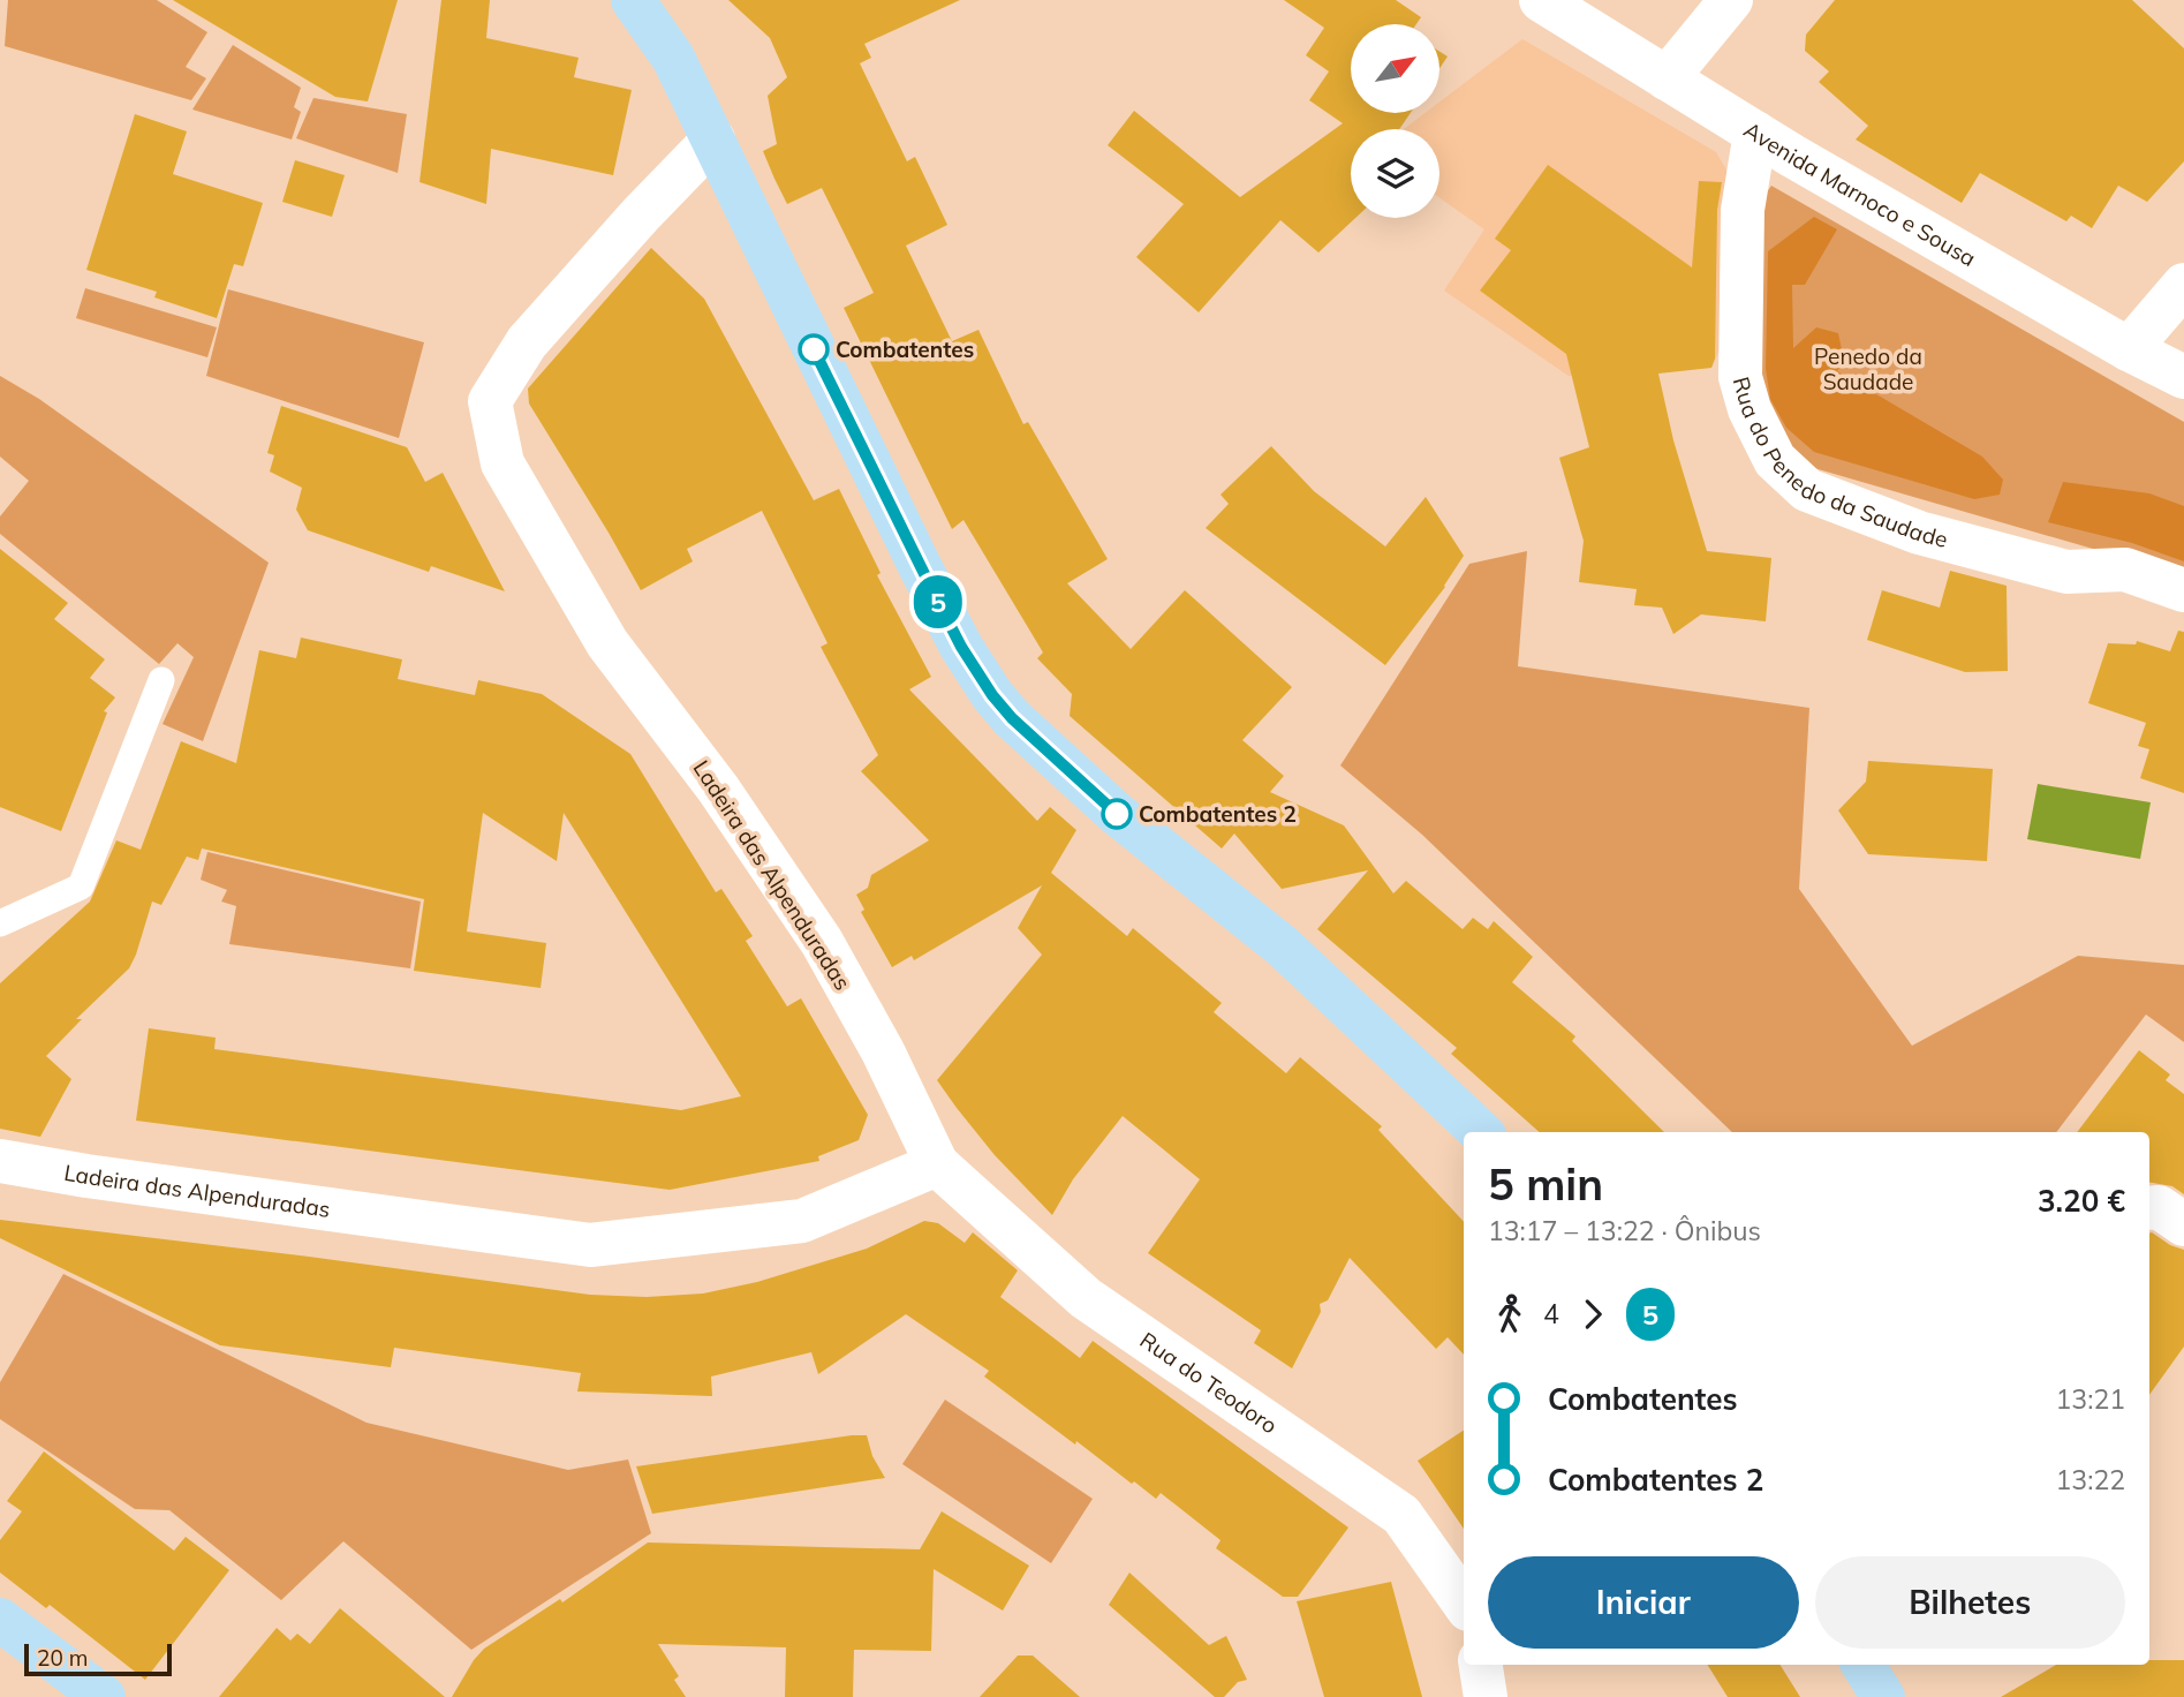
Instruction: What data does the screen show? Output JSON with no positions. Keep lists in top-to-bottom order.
{
  "streets": {
    "street": [
      "Avenida Marnoco e Sousa",
      "Rua do Penedo da Saudade",
      "Ladeira das Alpenduradas",
      "Rua do Teodoro"
    ]
  },
  "crossings": [
    ["Avenida Marnoco e Sousa", "Rua do Penedo da Saudade"],
    ["Ladeira das Alpenduradas", "Rua do Teodoro"]
  ],
  "parks": ["Penedo da Saudade"],
  "places": ["Combatentes", "Combatentes 2"],
  "lines": ["bus line 5"],
  "scale_bar": "20 m",
  "north": "top right",
  "page": {
    "on_map": "5",
    "heading": ["5 min", "13:17 – 13:22 · Ônibus", "3.20 €"],
    "legs": ["4", "5"],
    "list": [
      {
        "name": "Combatentes",
        "value": "13:21"
      },
      {
        "name": "Combatentes 2",
        "value": "13:22"
      }
    ],
    "buttons": ["Iniciar", "Bilhetes"],
    "scale": "20 m"
  }
}
